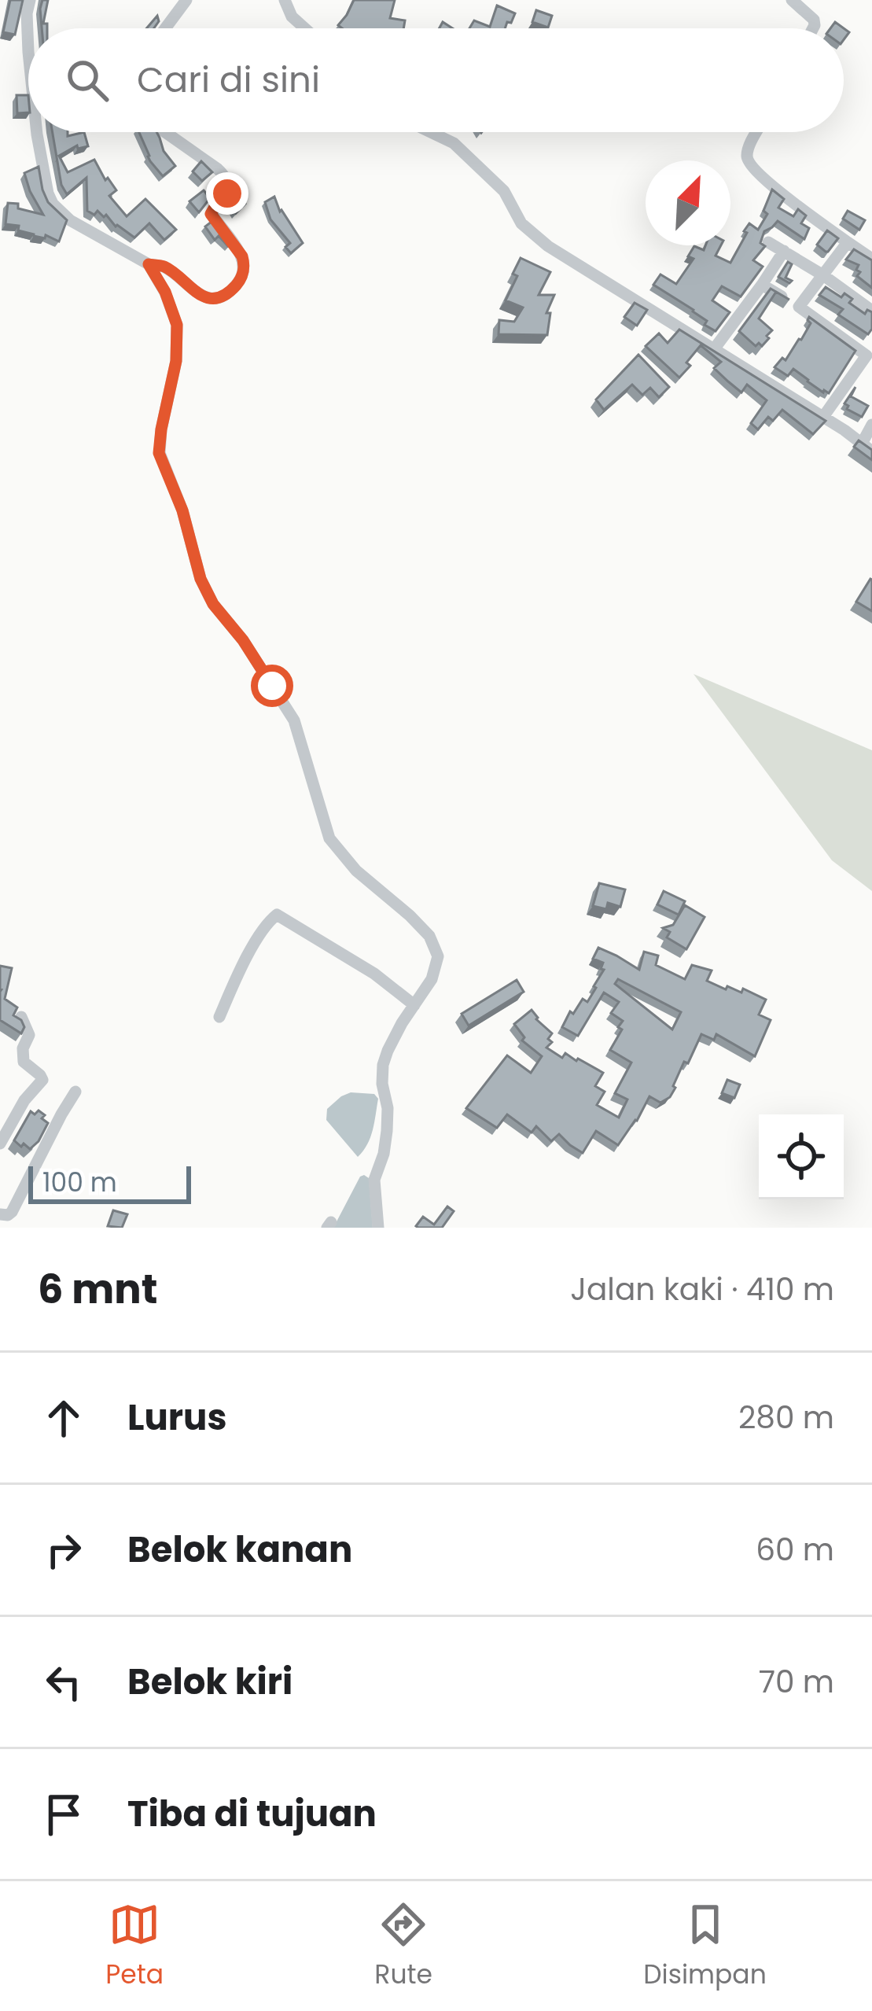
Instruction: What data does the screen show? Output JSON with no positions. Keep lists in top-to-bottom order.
{
  "scale_bar": "100 m",
  "north": "top right",
  "page": {
    "search": "Cari di sini",
    "scale": "100 m",
    "heading": ["6 mnt", "Jalan kaki · 410 m"],
    "list": [
      ["Lurus", "280 m"],
      ["Belok kanan", "60 m"],
      ["Belok kiri", "70 m"],
      "Tiba di tujuan"
    ],
    "nav": ["Peta", "Rute", "Disimpan"]
  }
}
